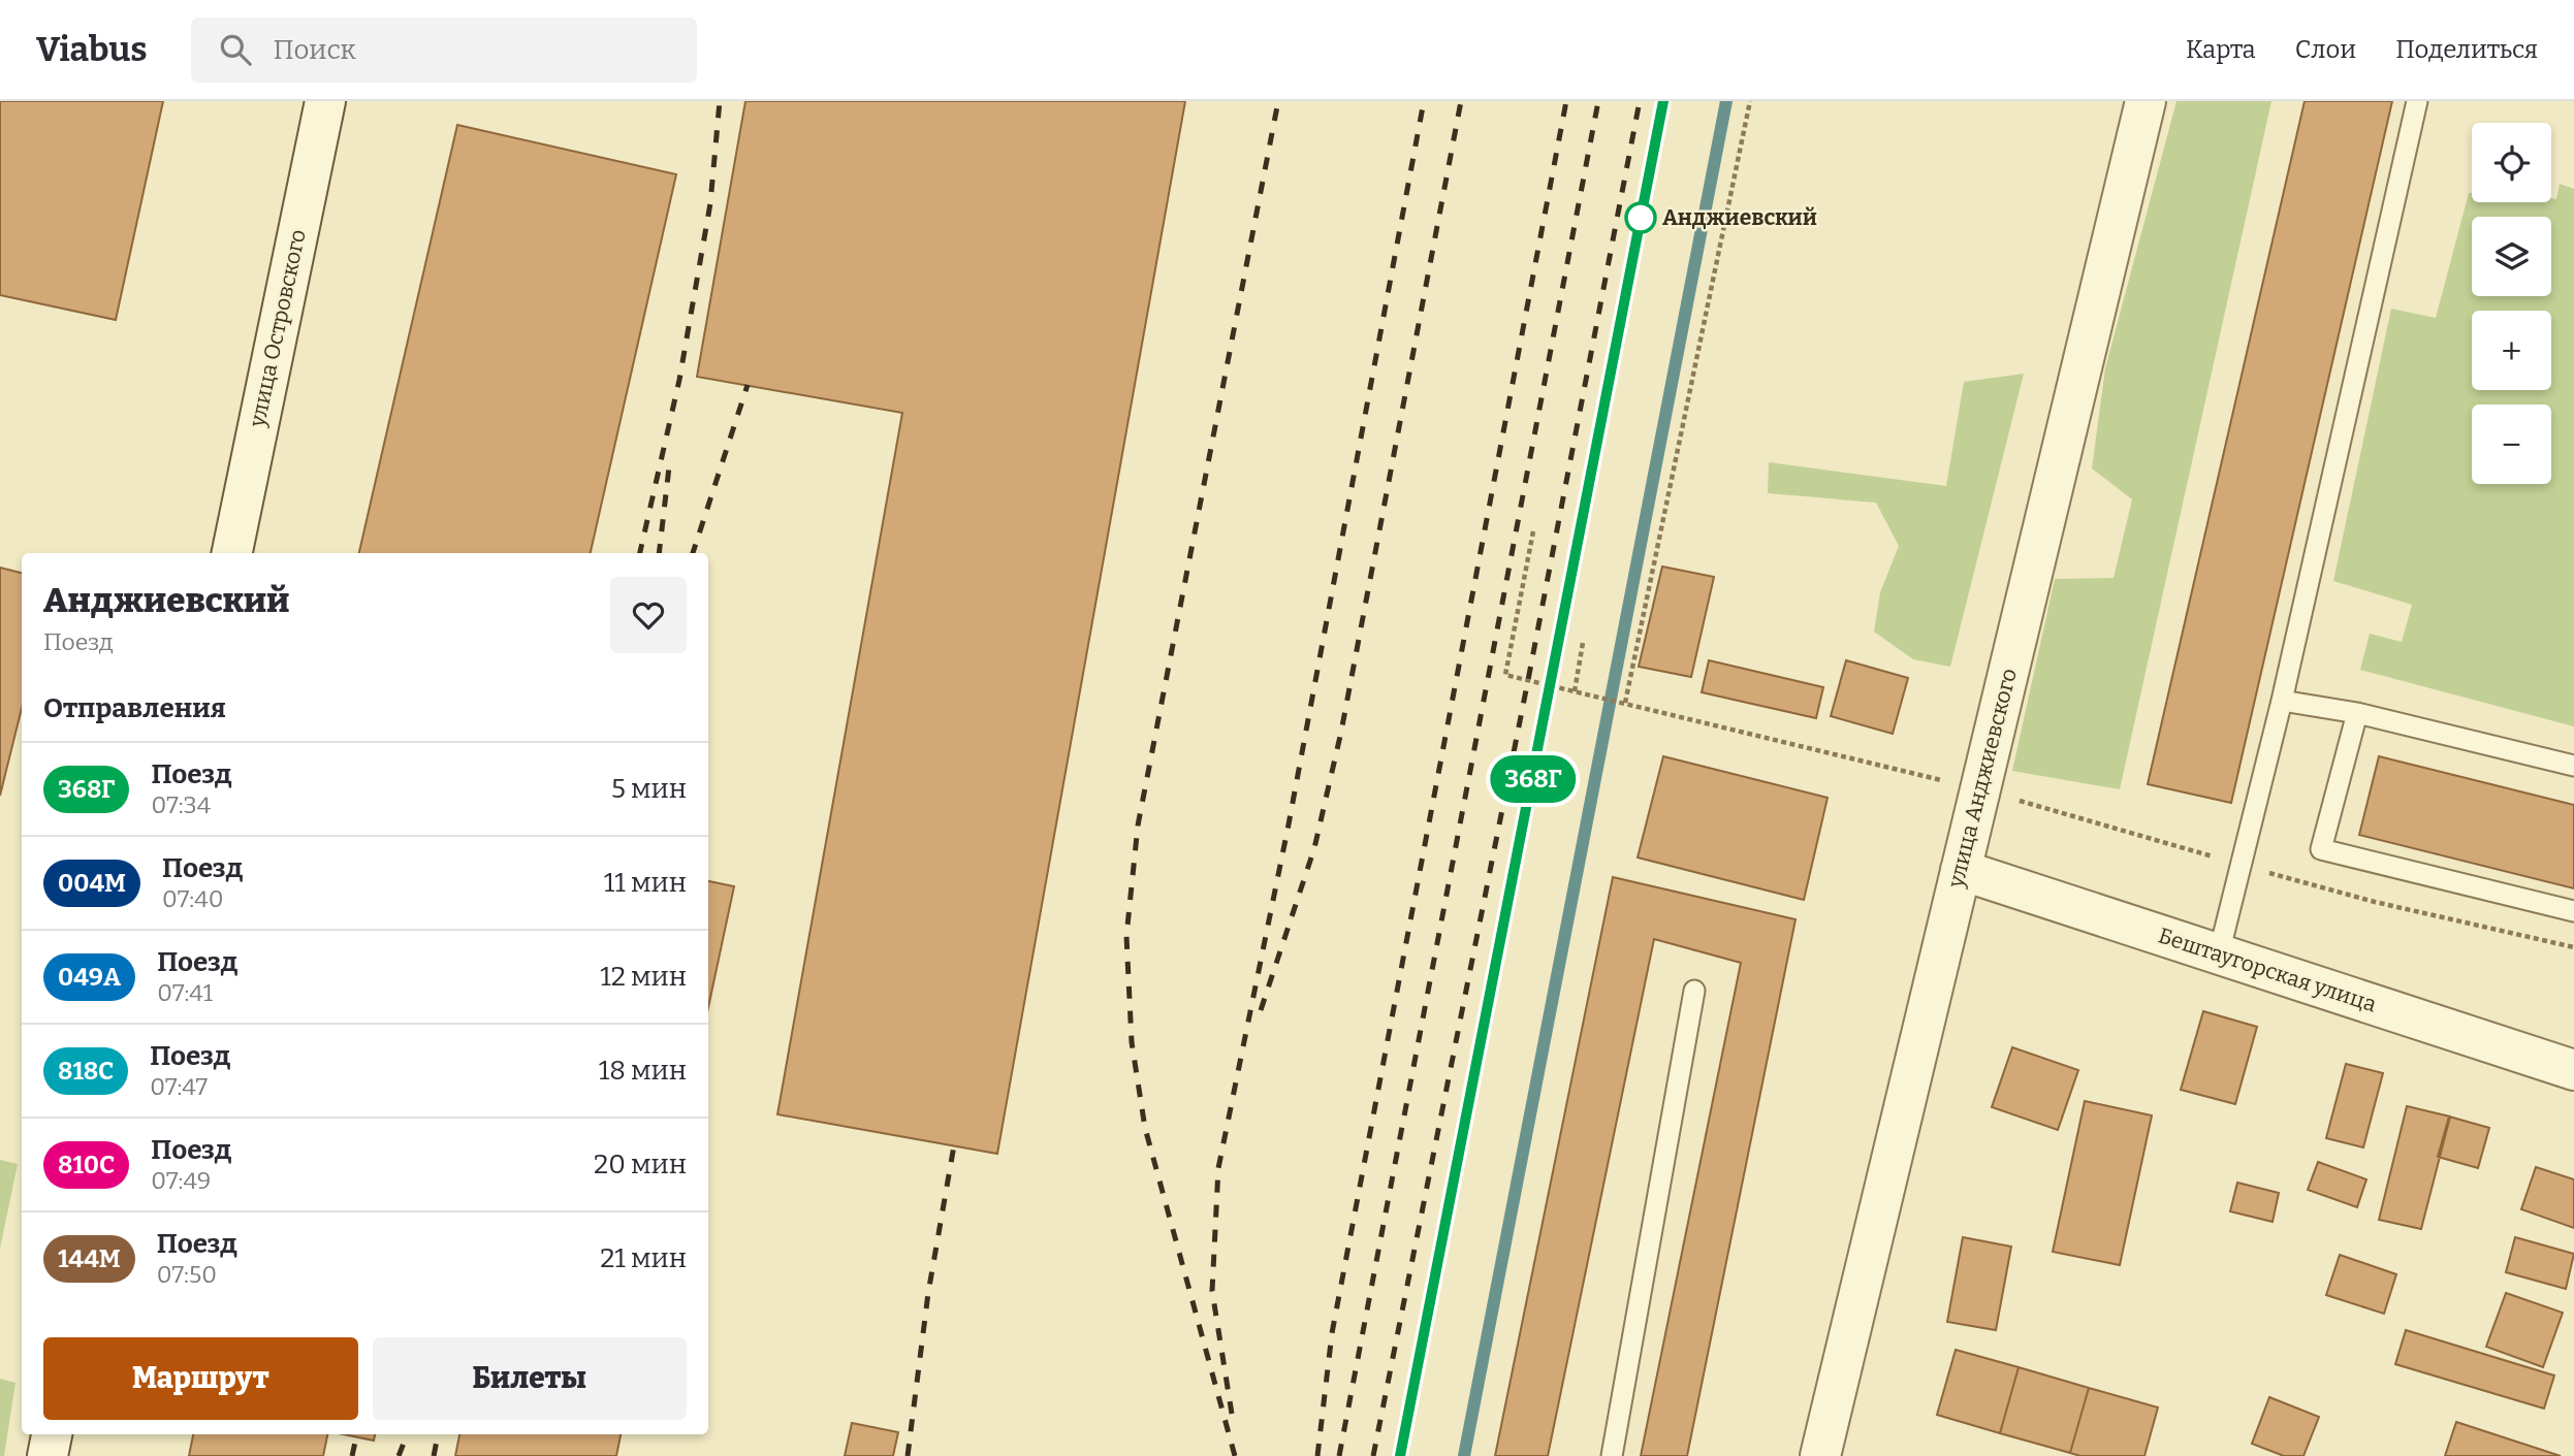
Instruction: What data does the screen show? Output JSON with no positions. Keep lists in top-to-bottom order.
{
  "streets": {
    "street": ["улица Островского", "улица Анджиевского", "Бештаугорская улица"]
  },
  "crossings": [
    ["улица Анджиевского", "Бештаугорская улица"]
  ],
  "places": ["Анджиевский"],
  "page": {
    "header": "Viabus",
    "search": "Поиск",
    "nav": ["Карта", "Слои", "Поделиться"],
    "on_map": "368Г",
    "map_buttons": ["+", "−"],
    "heading": [
      ["Анджиевский", "Поезд"],
      "Отправления"
    ],
    "list": [
      {
        "mark": "368Г",
        "name": "Поезд",
        "note": "07:34",
        "value": "5 мин"
      },
      {
        "mark": "004М",
        "name": "Поезд",
        "note": "07:40",
        "value": "11 мин"
      },
      {
        "mark": "049А",
        "name": "Поезд",
        "note": "07:41",
        "value": "12 мин"
      },
      {
        "mark": "818С",
        "name": "Поезд",
        "note": "07:47",
        "value": "18 мин"
      },
      {
        "mark": "810С",
        "name": "Поезд",
        "note": "07:49",
        "value": "20 мин"
      },
      {
        "mark": "144М",
        "name": "Поезд",
        "note": "07:50",
        "value": "21 мин"
      }
    ],
    "buttons": ["Маршрут", "Билеты"]
  }
}
